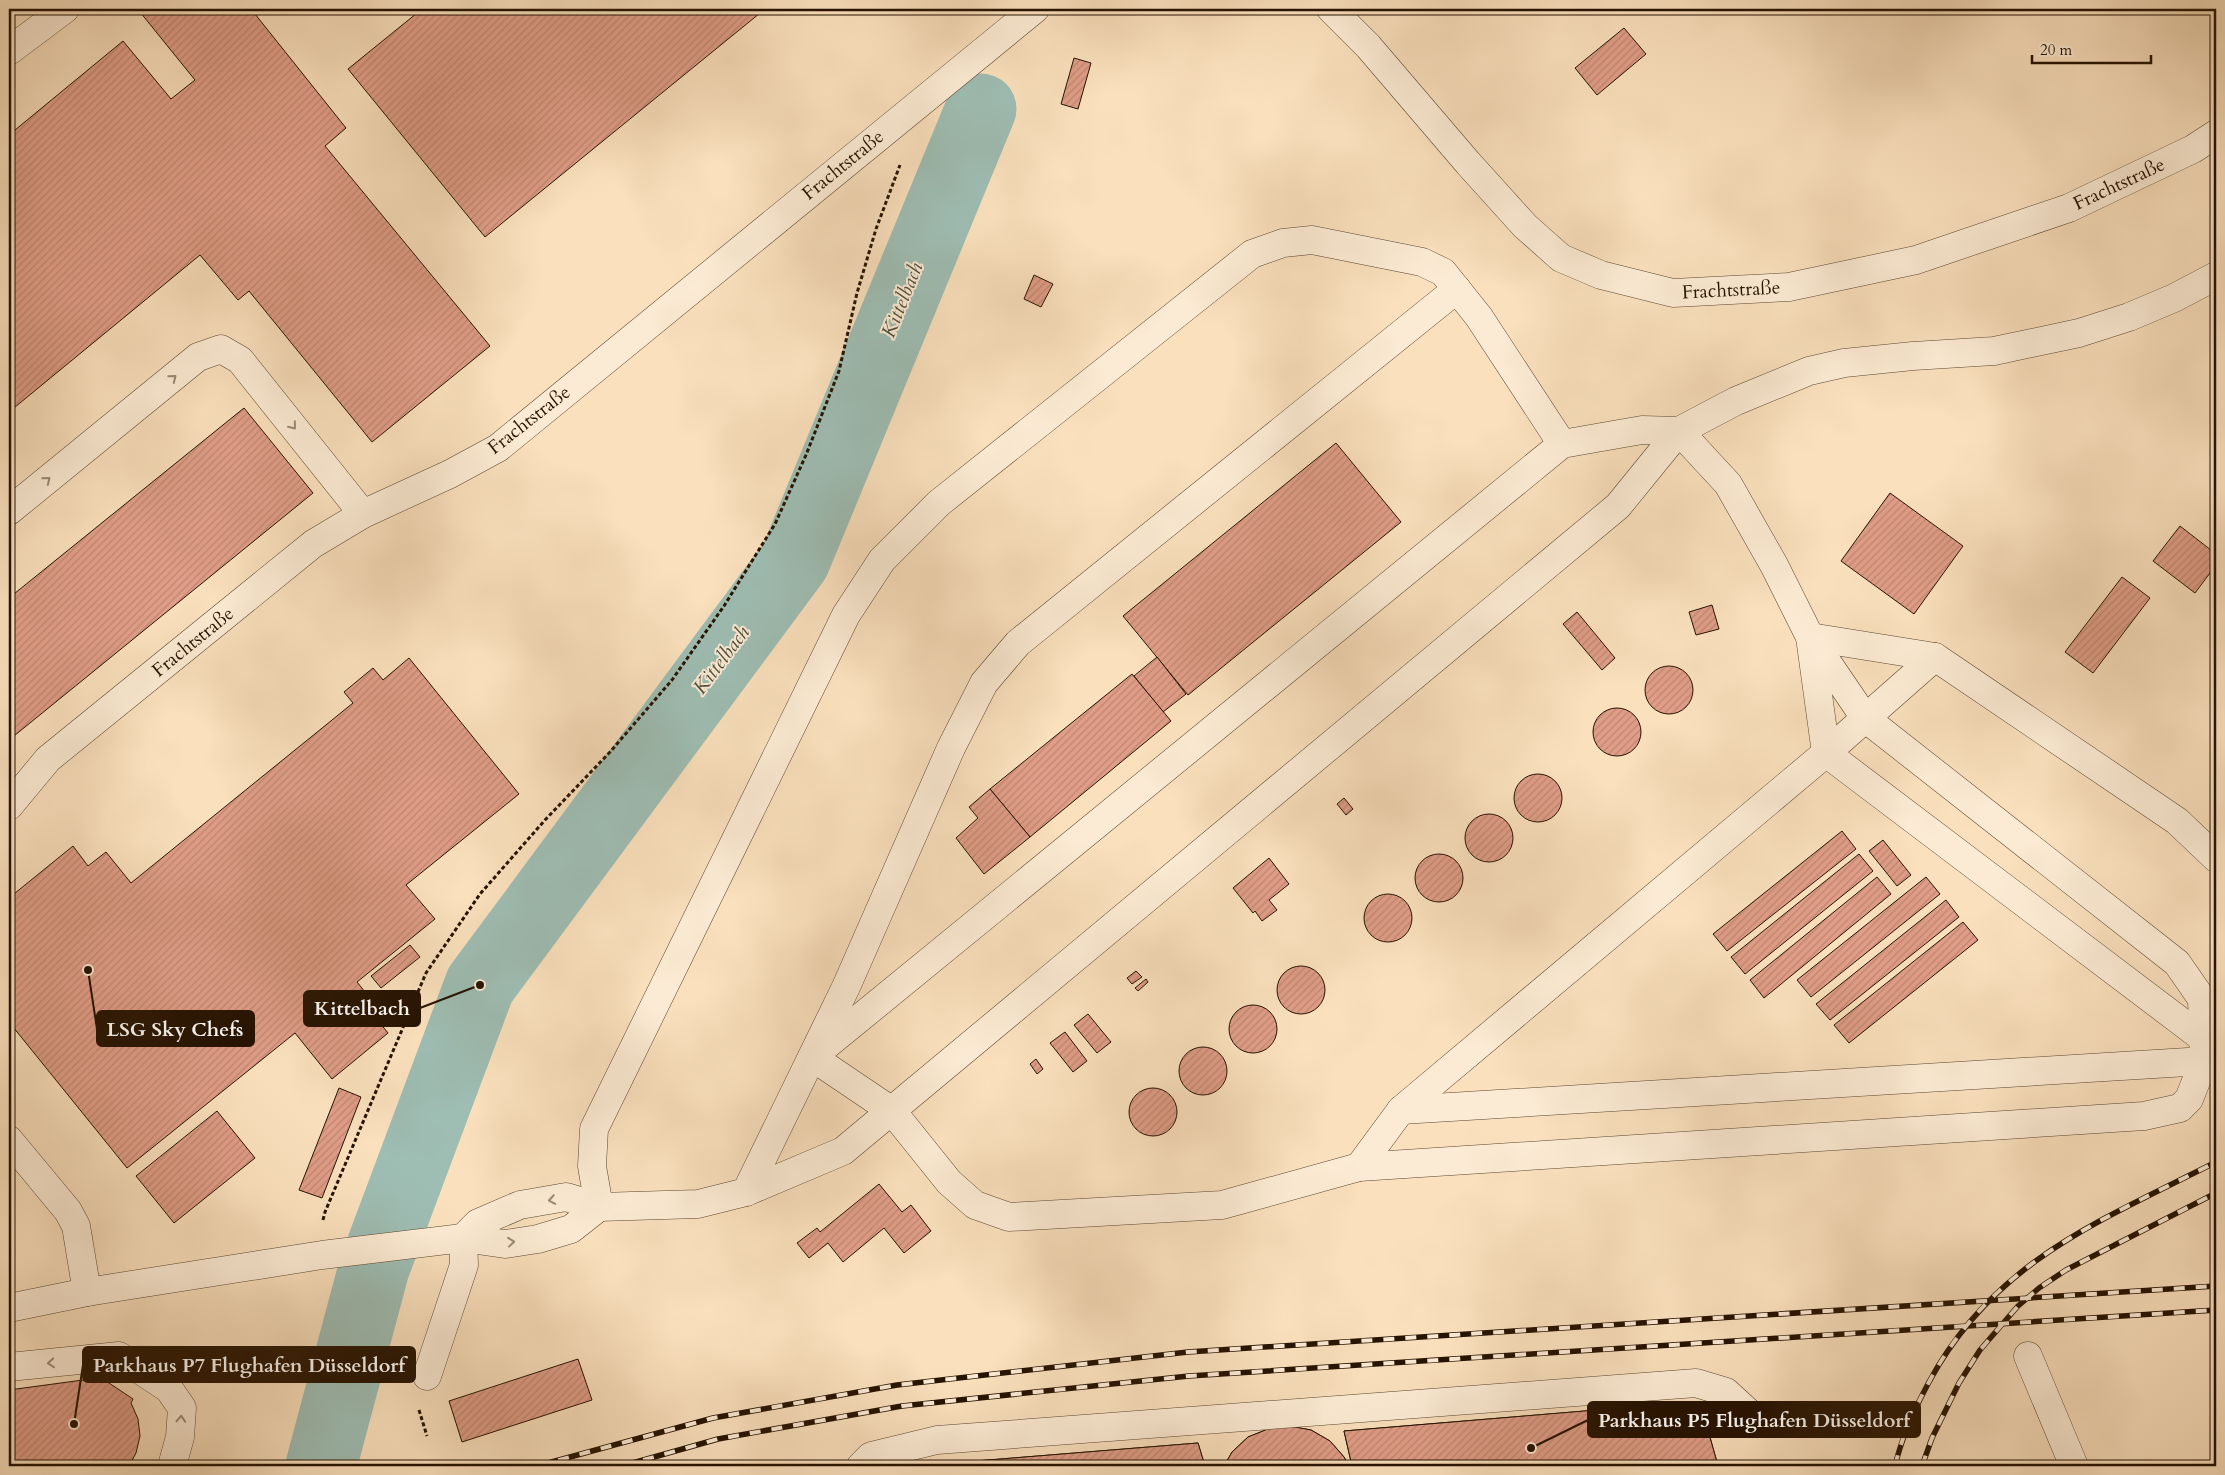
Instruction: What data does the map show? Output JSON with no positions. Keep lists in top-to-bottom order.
{
  "streets": {
    "street": ["Frachtstraße"]
  },
  "water": ["Kittelbach"],
  "places": [
    "LSG Sky Chefs",
    "Kittelbach",
    "Parkhaus P7 Flughafen Düsseldorf",
    "Parkhaus P5 Flughafen Düsseldorf"
  ],
  "scale_bar": "20 m"
}
